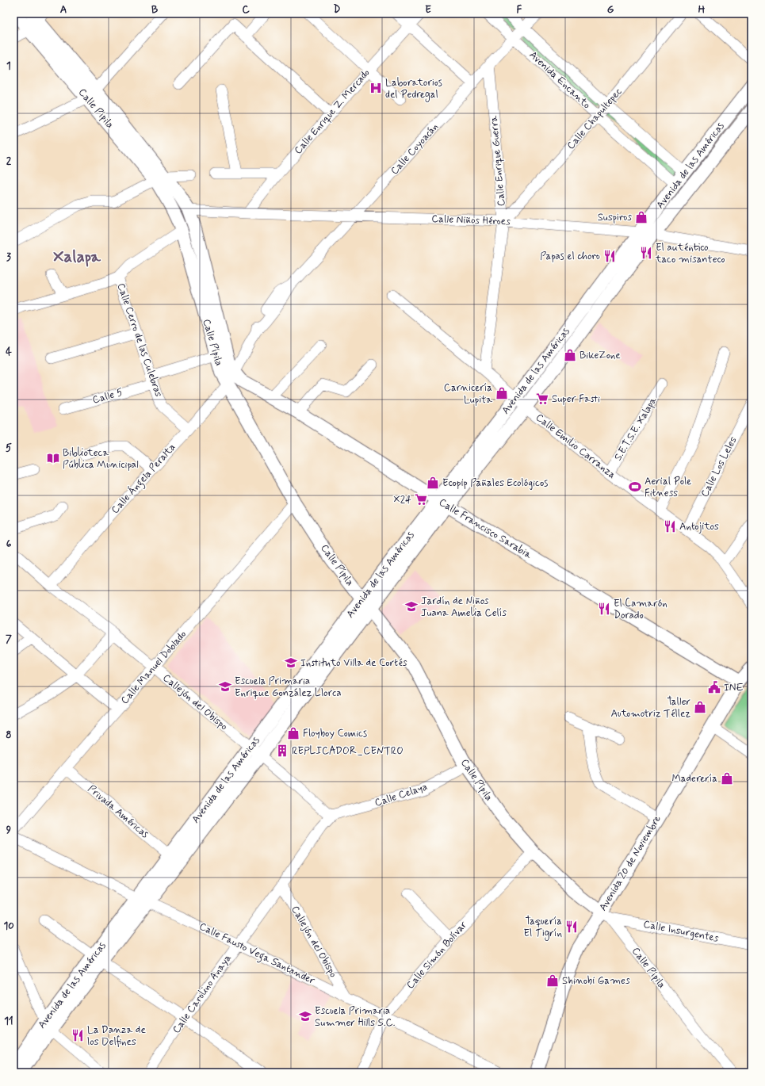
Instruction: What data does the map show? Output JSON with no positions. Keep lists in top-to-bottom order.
{
  "streets": {
    "main road": [
      "Calle Pípila",
      "Avenida de las Américas",
      "Calle Francisco Sarabia",
      "Avenida 20 de Noviembre"
    ],
    "street": [
      "Avenida Encanto",
      "Calle Enrique Z. Mercado",
      "Calle Chapultepec",
      "Calle Coyoacán",
      "Calle Enrique Guerra",
      "Calle Niños Héroes",
      "Calle Cerro de las Culebras",
      "Calle 5",
      "S.E.T.S.E. Xalapa",
      "Calle Emilio Carranza",
      "Calle Los Leles",
      "Calle Ángela Peralta",
      "Calle Manuel Doblado",
      "Callejón del Obispo",
      "Calle Celaya",
      "Privada Américas",
      "Calle Insurgentes",
      "Calle Fausto Vega Santander",
      "Calle Simón Bolívar",
      "Calle Carolino Anaya"
    ]
  },
  "crossings": [
    ["Avenida Encanto", "Calle Chapultepec"],
    ["Avenida Encanto", "Calle Coyoacán"],
    ["Avenida Encanto", "Avenida de las Américas"],
    ["Calle Pípila", "Calle Coyoacán"],
    ["Calle Pípila", "Avenida de las Américas"],
    ["Calle Pípila", "Calle Niños Héroes"],
    ["Calle Pípila", "Calle 5"],
    ["Calle Pípila", "Calle Ángela Peralta"],
    ["Calle Pípila", "Calle Francisco Sarabia"],
    ["Calle Pípila", "Calle Manuel Doblado"],
    ["Calle Pípila", "Calle Celaya"],
    ["Calle Pípila", "Avenida 20 de Noviembre"],
    ["Calle Pípila", "Calle Insurgentes"],
    ["Calle Pípila", "Calle Simón Bolívar"],
    ["Calle Enrique Z. Mercado", "Calle Niños Héroes"],
    ["Calle Chapultepec", "Calle Enrique Guerra"],
    ["Calle Chapultepec", "Calle Niños Héroes"],
    ["Calle Coyoacán", "Calle Enrique Guerra"],
    ["Calle Coyoacán", "Calle Niños Héroes"],
    ["Calle Coyoacán", "Calle Ángela Peralta"],
    ["Calle Coyoacán", "Calle Francisco Sarabia"],
    ["Calle Enrique Guerra", "Calle Niños Héroes"],
    ["Calle Enrique Guerra", "Calle Emilio Carranza"],
    ["Avenida de las Américas", "Calle Niños Héroes"],
    ["Avenida de las Américas", "Calle Emilio Carranza"],
    ["Avenida de las Américas", "Calle Francisco Sarabia"],
    ["Avenida de las Américas", "Callejón del Obispo"],
    ["Avenida de las Américas", "Privada Américas"],
    ["Avenida de las Américas", "Calle Fausto Vega Santander"],
    ["Calle Cerro de las Culebras", "Calle 5"],
    ["Calle Cerro de las Culebras", "Calle Ángela Peralta"],
    ["S.E.T.S.E. Xalapa", "Calle Emilio Carranza"],
    ["Calle Emilio Carranza", "Calle Los Leles"],
    ["Calle Ángela Peralta", "Calle Francisco Sarabia"],
    ["Calle Ángela Peralta", "Callejón del Obispo"],
    ["Calle Francisco Sarabia", "Avenida 20 de Noviembre"],
    ["Calle Manuel Doblado", "Callejón del Obispo"],
    ["Calle Manuel Doblado", "Privada Américas"],
    ["Callejón del Obispo", "Calle Celaya"],
    ["Callejón del Obispo", "Calle Fausto Vega Santander"],
    ["Callejón del Obispo", "Calle Carolino Anaya"],
    ["Calle Celaya", "Calle Carolino Anaya"],
    ["Avenida 20 de Noviembre", "Calle Insurgentes"],
    ["Calle Fausto Vega Santander", "Calle Simón Bolívar"],
    ["Calle Fausto Vega Santander", "Calle Carolino Anaya"]
  ],
  "districts": ["Xalapa"],
  "places": {
    "hospital": ["Laboratorios del Pedregal"],
    "shop": [
      "Suspiros",
      "BikeZone",
      "Carnicería Lupita",
      "Ecopip Pañales Ecológicos",
      "Taller Automotriz Téllez",
      "Floyboy Comics",
      "Maderería",
      "Shinobi Games"
    ],
    "restaurant": [
      "El auténtico taco misanteco",
      "Papas el choro",
      "Antojitos",
      "El Camarón Dorado",
      "Taquería El Tigrín",
      "La Danza de los Delfines"
    ],
    "supermarket": ["Super Fasti", "X24"],
    "library": ["Biblioteca Pública Municipal"],
    "sports": ["Aerial Pole Fitness"],
    "school or university": [
      "Jardín de Niños Juana Amelia Celís",
      "Instituto Villa de Cortés",
      "Escuela Primaria Enrique González Llorca",
      "Escuela Primaria Summer Hills S.C."
    ],
    "public building": ["INE"],
    "building": ["REPLICADOR_CENTRO"]
  },
  "grid": {
    "columns": [
      "A",
      "B",
      "C",
      "D",
      "E",
      "F",
      "G",
      "H"
    ],
    "rows": [
      "1",
      "2",
      "3",
      "4",
      "5",
      "6",
      "7",
      "8",
      "9",
      "10",
      "11"
    ]
  }
}
